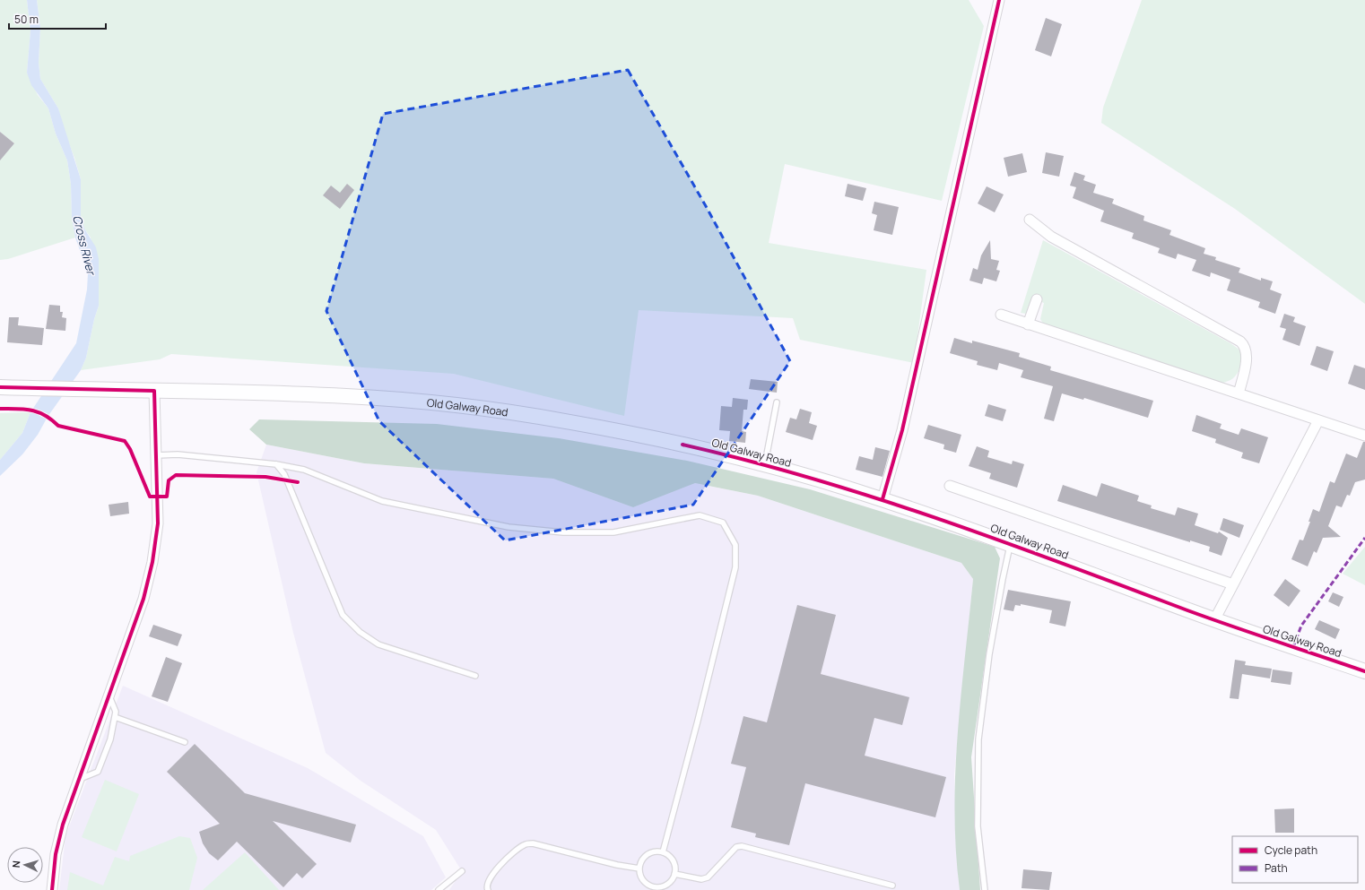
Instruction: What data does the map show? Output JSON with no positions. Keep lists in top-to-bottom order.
{
  "streets": {
    "main road": ["Old Galway Road"]
  },
  "water": ["Cross River"],
  "legend": ["Cycle path", "Path"],
  "scale_bar": "50 m",
  "north": "left"
}
